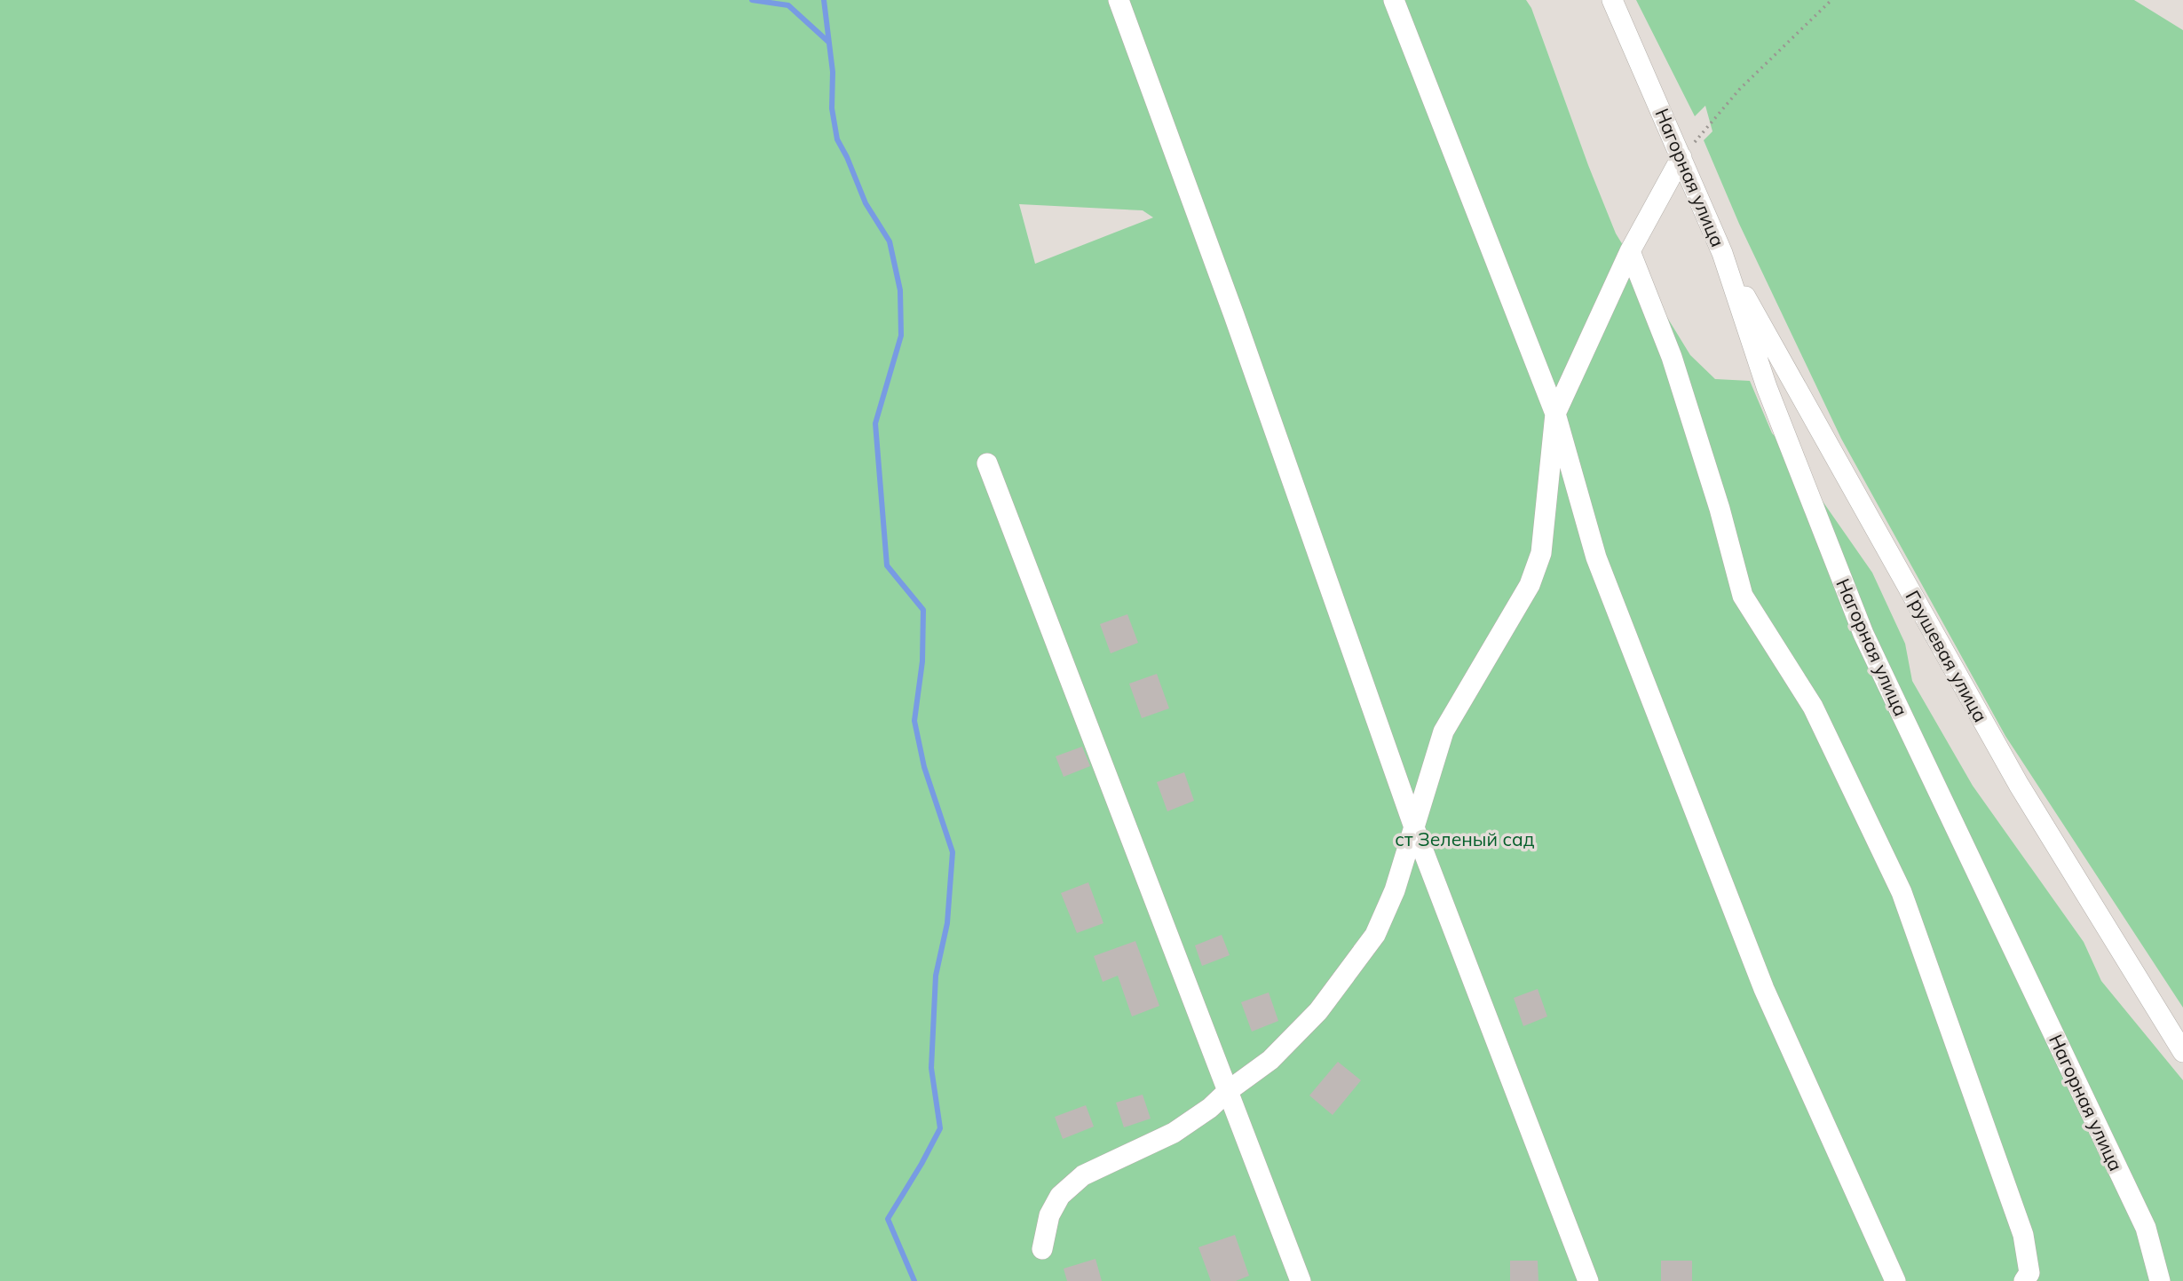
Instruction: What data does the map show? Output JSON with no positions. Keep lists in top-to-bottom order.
{
  "streets": {
    "street": ["Нагорная улица", "Грушевая улица"]
  },
  "crossings": [
    ["Нагорная улица", "Грушевая улица"]
  ],
  "parks": ["ст Зеленый сад"]
}
